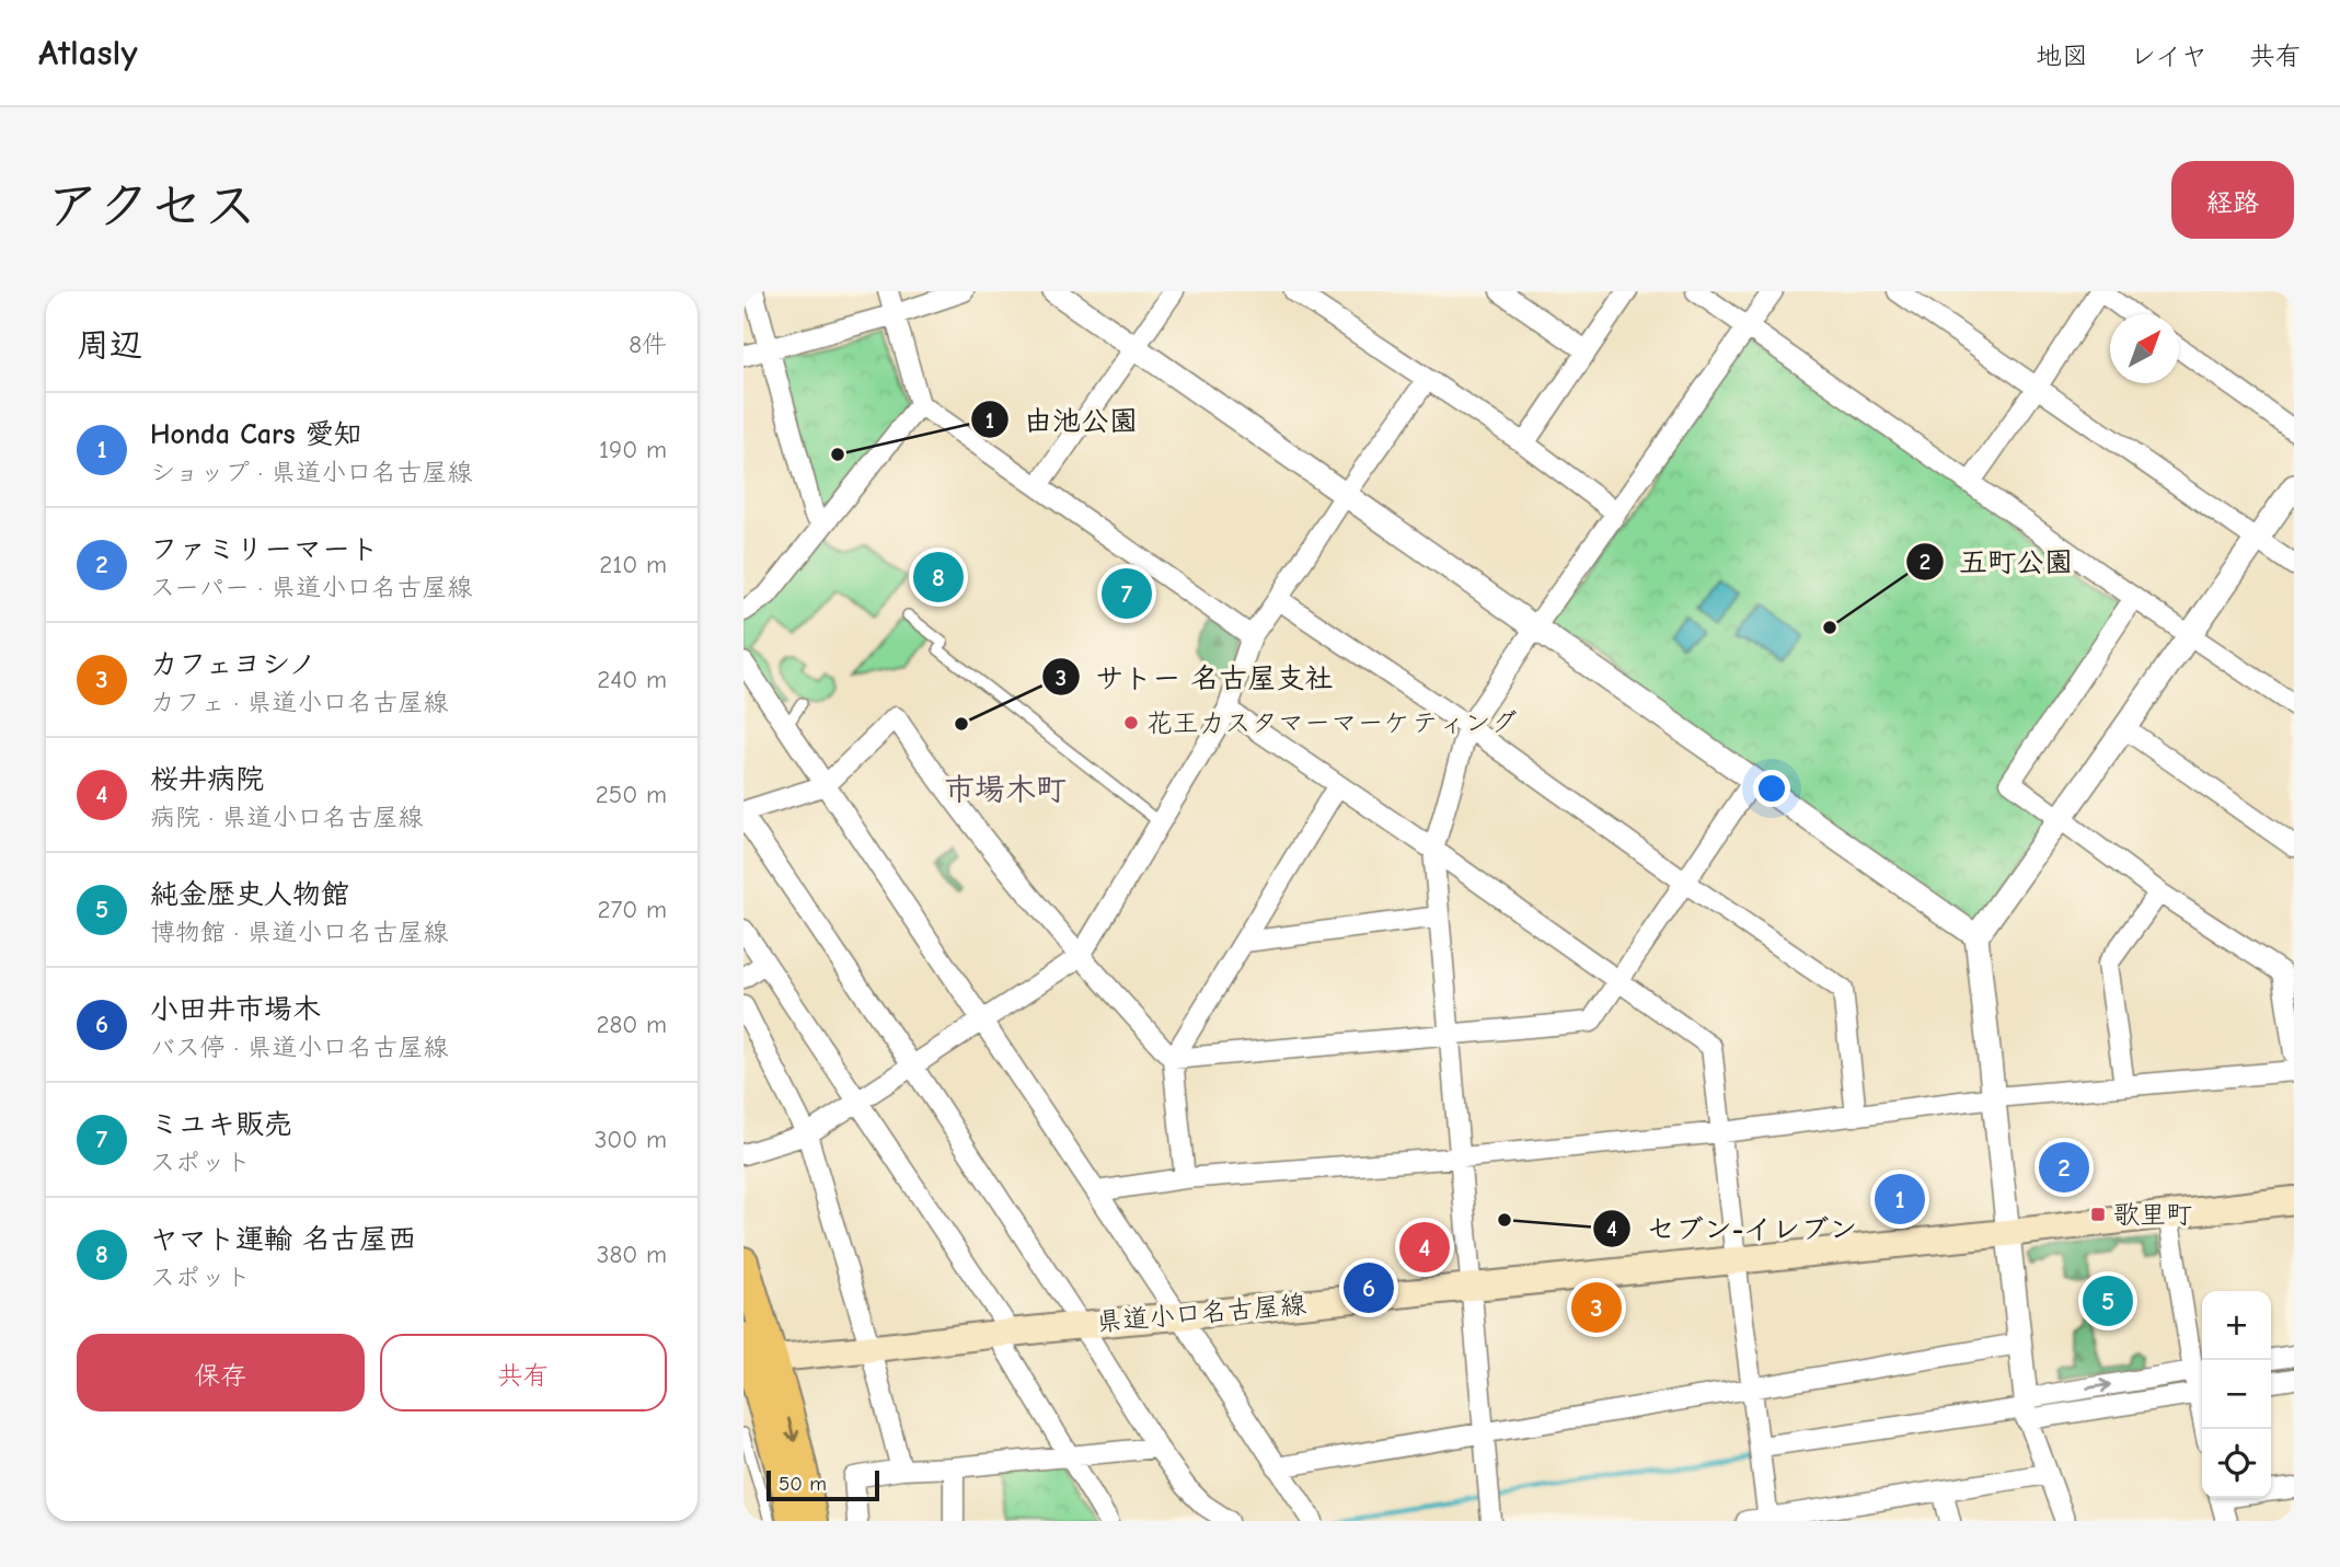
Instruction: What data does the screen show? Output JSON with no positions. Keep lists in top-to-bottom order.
{
  "streets": {
    "main road": ["県道小口名古屋線"]
  },
  "districts": ["市場木町"],
  "places": {
    "other": [
      "由池公園",
      "五町公園",
      "花王カスタマーマーケティング",
      "サトー 名古屋支社",
      "セブン-イレブン"
    ],
    "transit": ["歌里町"]
  },
  "scale_bar": "50 m",
  "north": "top right",
  "page": {
    "header": "Atlasly",
    "nav": ["地図", "レイヤ", "共有"],
    "title": "アクセス",
    "buttons": [
      "経路",
      ["保存", "共有"]
    ],
    "heading": ["周辺", "8件"],
    "list": [
      {
        "mark": "1",
        "name": "Honda Cars 愛知",
        "note": "ショップ · 県道小口名古屋線",
        "value": "190 m"
      },
      {
        "mark": "2",
        "name": "ファミリーマート",
        "note": "スーパー · 県道小口名古屋線",
        "value": "210 m"
      },
      {
        "mark": "3",
        "name": "カフェヨシノ",
        "note": "カフェ · 県道小口名古屋線",
        "value": "240 m"
      },
      {
        "mark": "4",
        "name": "桜井病院",
        "note": "病院 · 県道小口名古屋線",
        "value": "250 m"
      },
      {
        "mark": "5",
        "name": "純金歴史人物館",
        "note": "博物館 · 県道小口名古屋線",
        "value": "270 m"
      },
      {
        "mark": "6",
        "name": "小田井市場木",
        "note": "バス停 · 県道小口名古屋線",
        "value": "280 m"
      },
      {
        "mark": "7",
        "name": "ミユキ販売",
        "note": "スポット",
        "value": "300 m"
      },
      {
        "mark": "8",
        "name": "ヤマト運輸 名古屋西",
        "note": "スポット",
        "value": "380 m"
      }
    ],
    "pins": [
      "8",
      "7",
      "2",
      "1",
      "4",
      "6",
      "5",
      "3"
    ],
    "map_buttons": ["+", "−"],
    "scale": "50 m"
  }
}
